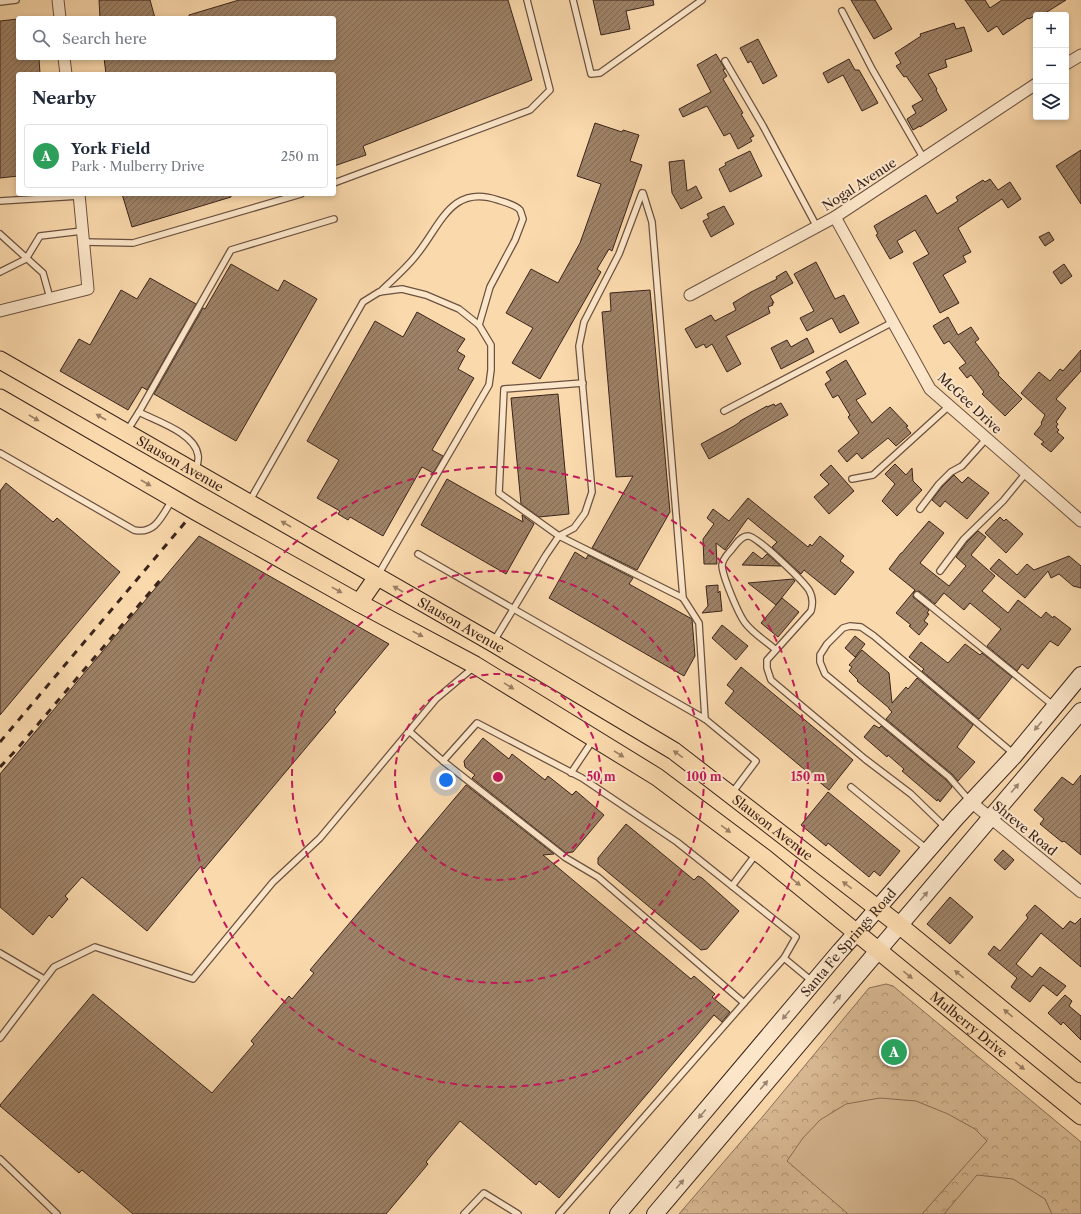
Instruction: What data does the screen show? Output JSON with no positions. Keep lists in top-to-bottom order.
{
  "streets": {
    "main road": ["Slauson Avenue", "Santa Fe Springs Road", "Mulberry Drive"],
    "street": ["Nogal Avenue", "McGee Drive", "Shreve Road"]
  },
  "crossings": [
    ["Nogal Avenue", "McGee Drive"],
    ["Slauson Avenue", "Santa Fe Springs Road"],
    ["Shreve Road", "Santa Fe Springs Road"],
    ["Santa Fe Springs Road", "Mulberry Drive"]
  ],
  "page": {
    "map_buttons": ["+", "−"],
    "search": "Search here",
    "heading": "Nearby",
    "list": [
      {
        "mark": "A",
        "name": "York Field",
        "note": "Park · Mulberry Drive",
        "value": "250 m"
      }
    ],
    "pins": "A"
  },
  "rings": ["50 m", "100 m", "150 m"]
}
